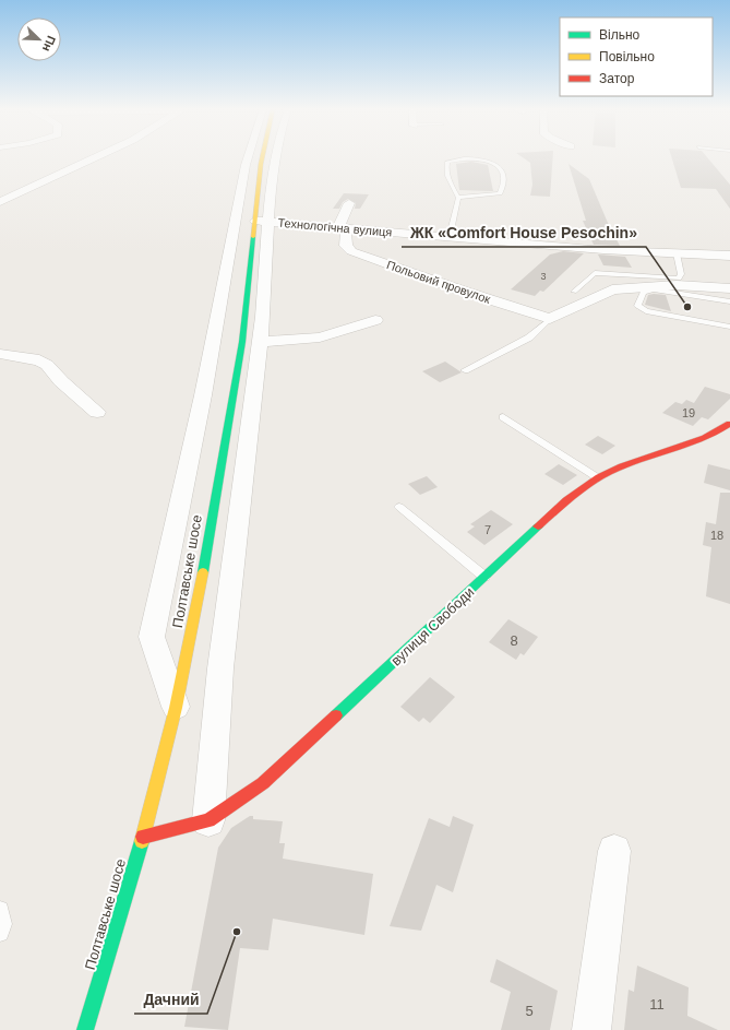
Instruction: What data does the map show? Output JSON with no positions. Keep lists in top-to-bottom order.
{
  "streets": {
    "main road": ["Полтавське шосе", "вулиця Свободи"],
    "street": ["Технологічна вулиця", "Польовий провулок"]
  },
  "crossings": [
    ["Технологічна вулиця", "Польовий провулок"],
    ["Технологічна вулиця", "Полтавське шосе"],
    ["Полтавське шосе", "вулиця Свободи"]
  ],
  "places": ["ЖК «Comfort House Pesochin»", "Дачний"],
  "house_numbers": [
    "3",
    "19",
    "7",
    "18",
    "8",
    "11",
    "5"
  ],
  "legend": ["Вільно", "Повільно", "Затор"],
  "north": "bottom right"
}
